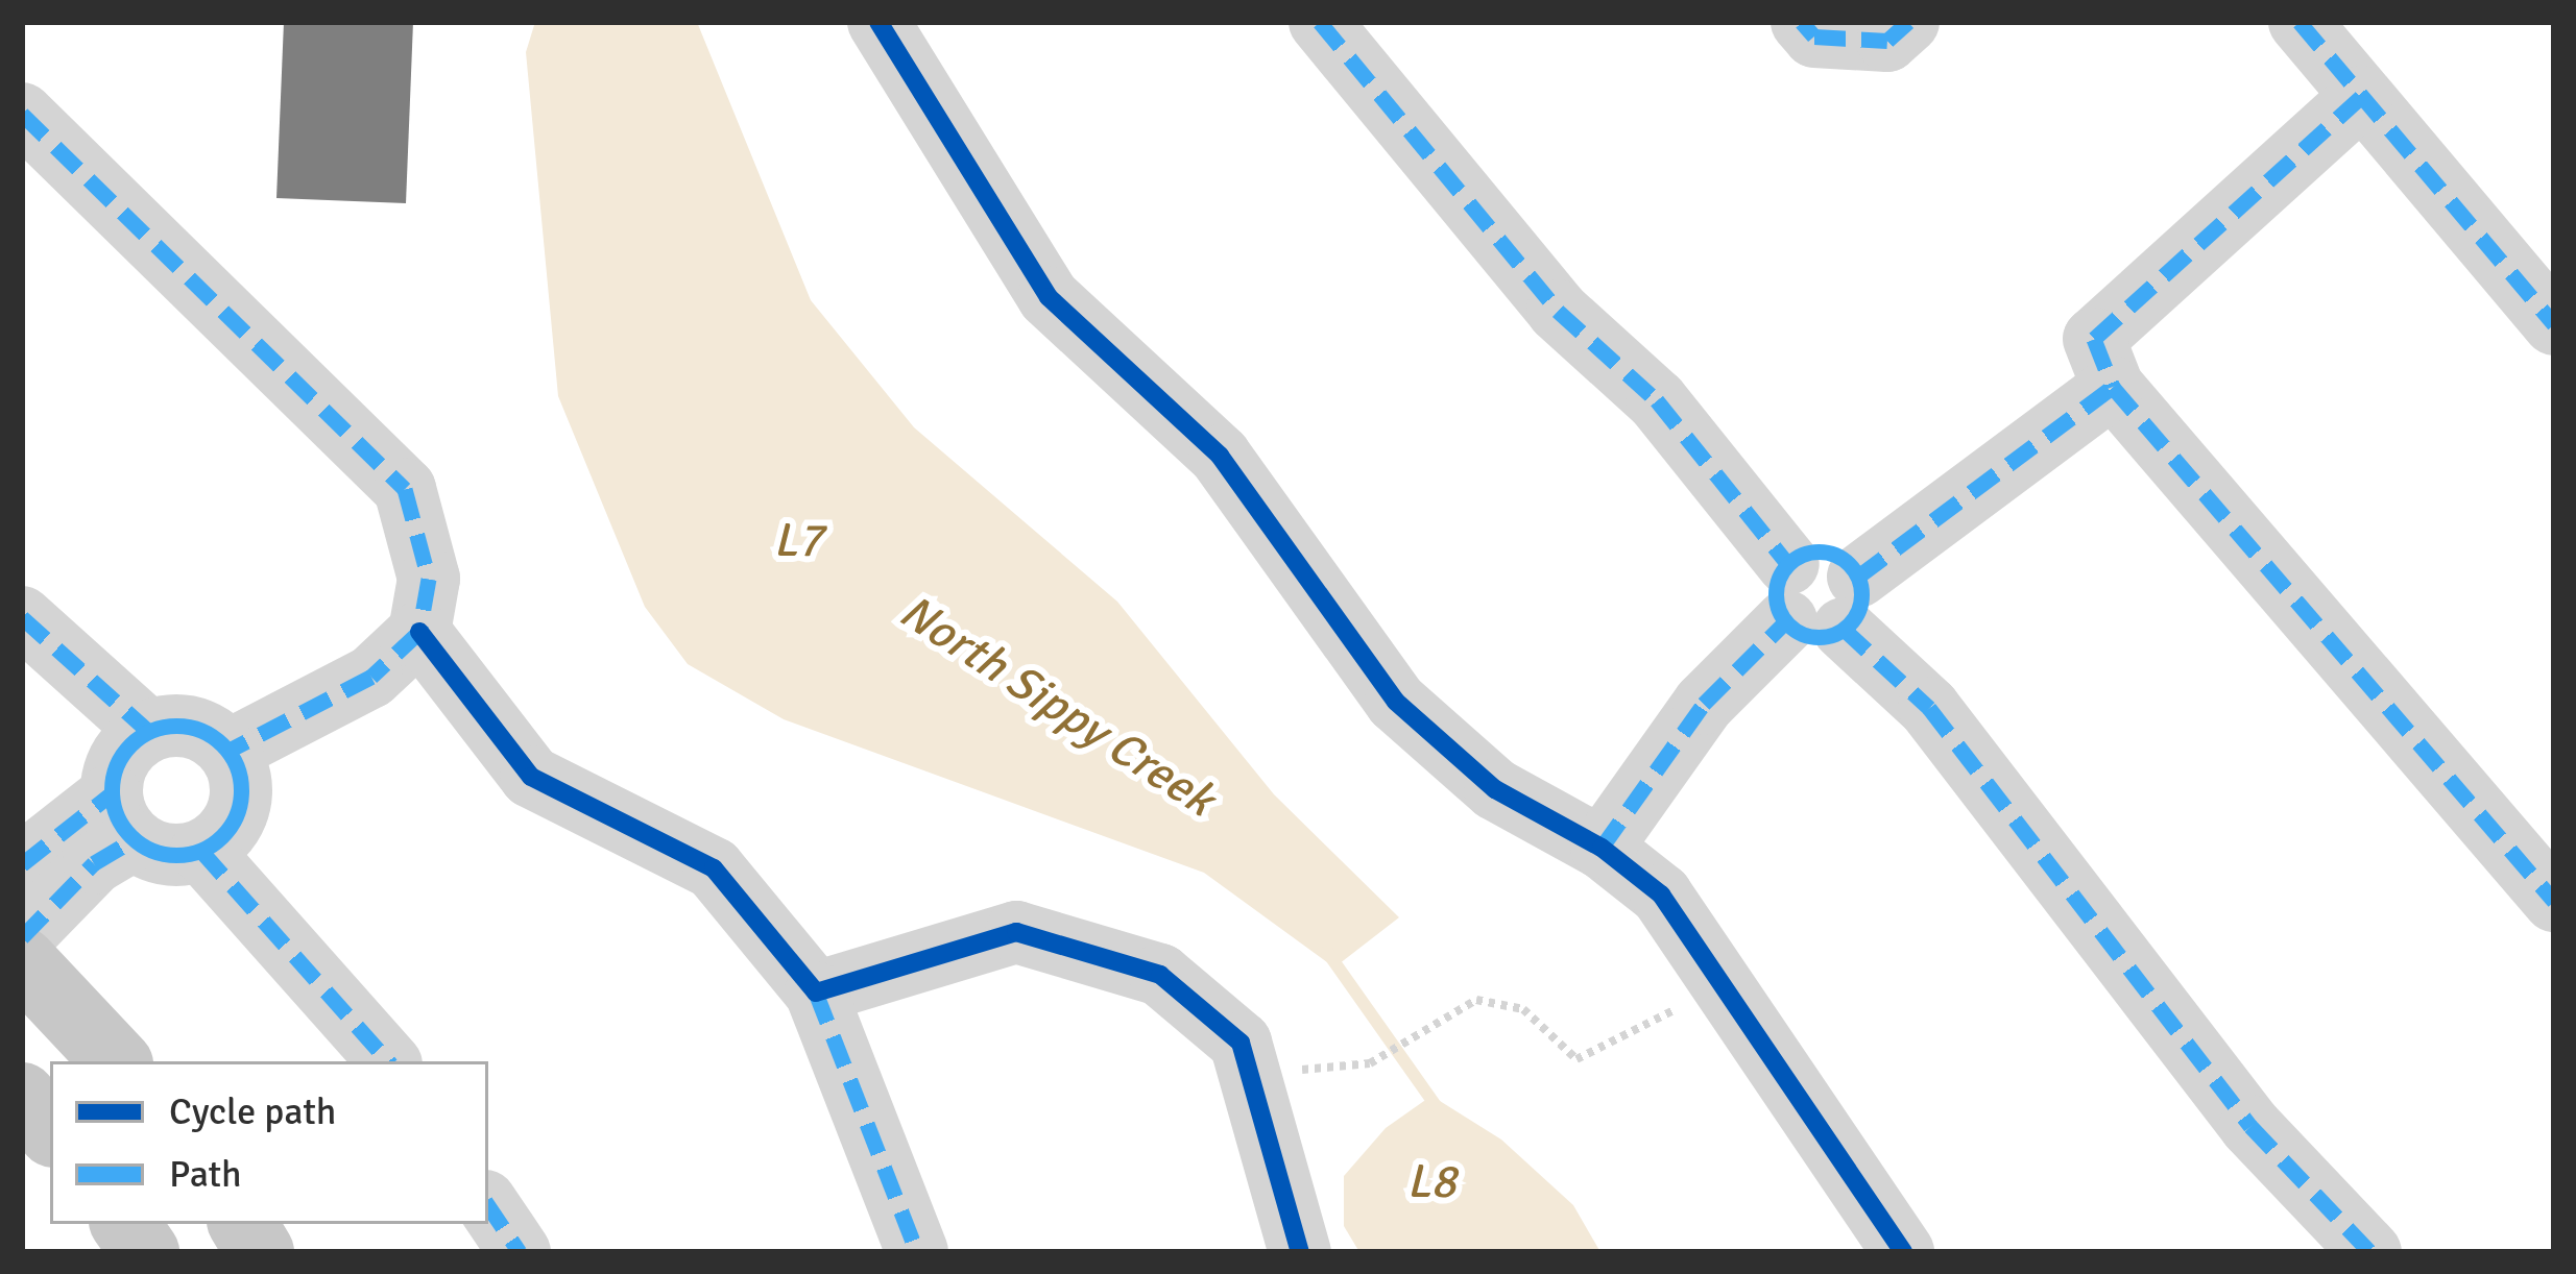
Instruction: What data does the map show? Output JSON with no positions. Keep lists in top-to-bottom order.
{
  "water": ["L7", "North Sippy Creek", "L8"],
  "legend": ["Cycle path", "Path"]
}
